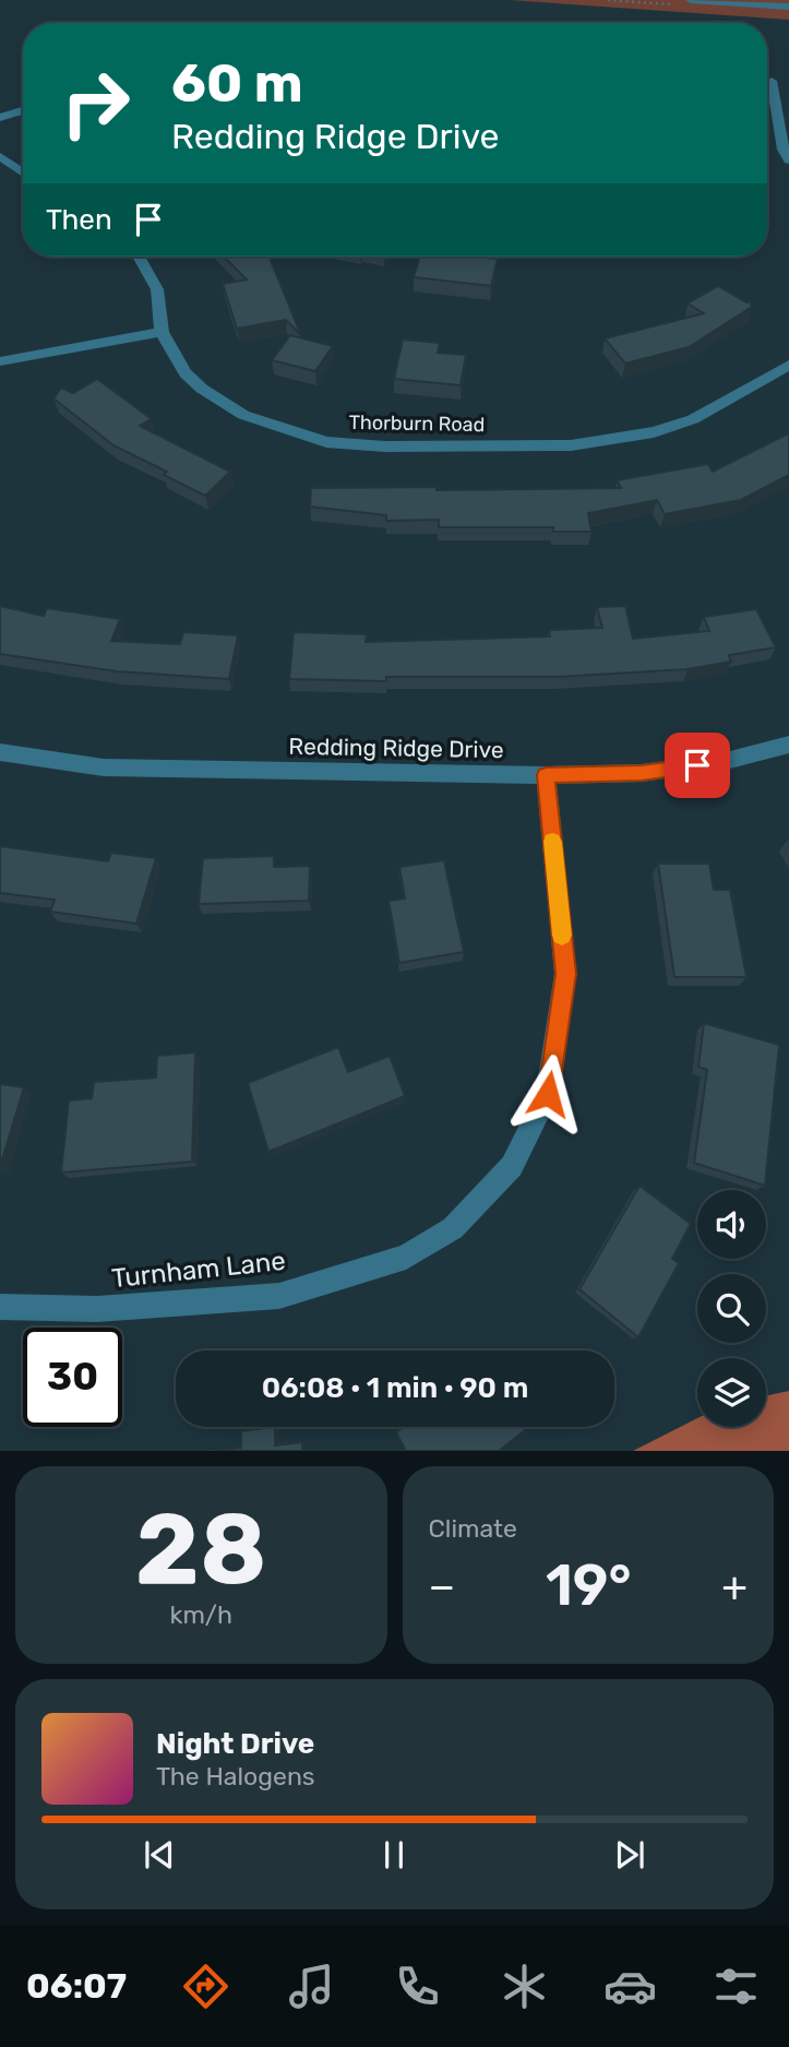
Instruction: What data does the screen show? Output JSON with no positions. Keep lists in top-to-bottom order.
{
  "streets": {
    "street": ["Thorburn Road", "Redding Ridge Drive", "Turnham Lane"]
  },
  "crossings": [
    ["Redding Ridge Drive", "Turnham Lane"]
  ],
  "page": {
    "turn": ["60 m", "Redding Ridge Drive"],
    "then": "Then",
    "limit": "30",
    "trip": "06:08 · 1 min · 90 m",
    "tile": [
      ["28", "km/h"],
      "Climate"
    ],
    "heat": ["−", "19°", "+"],
    "song": ["Night Drive", "The Halogens"],
    "tabs": "06:07"
  }
}
